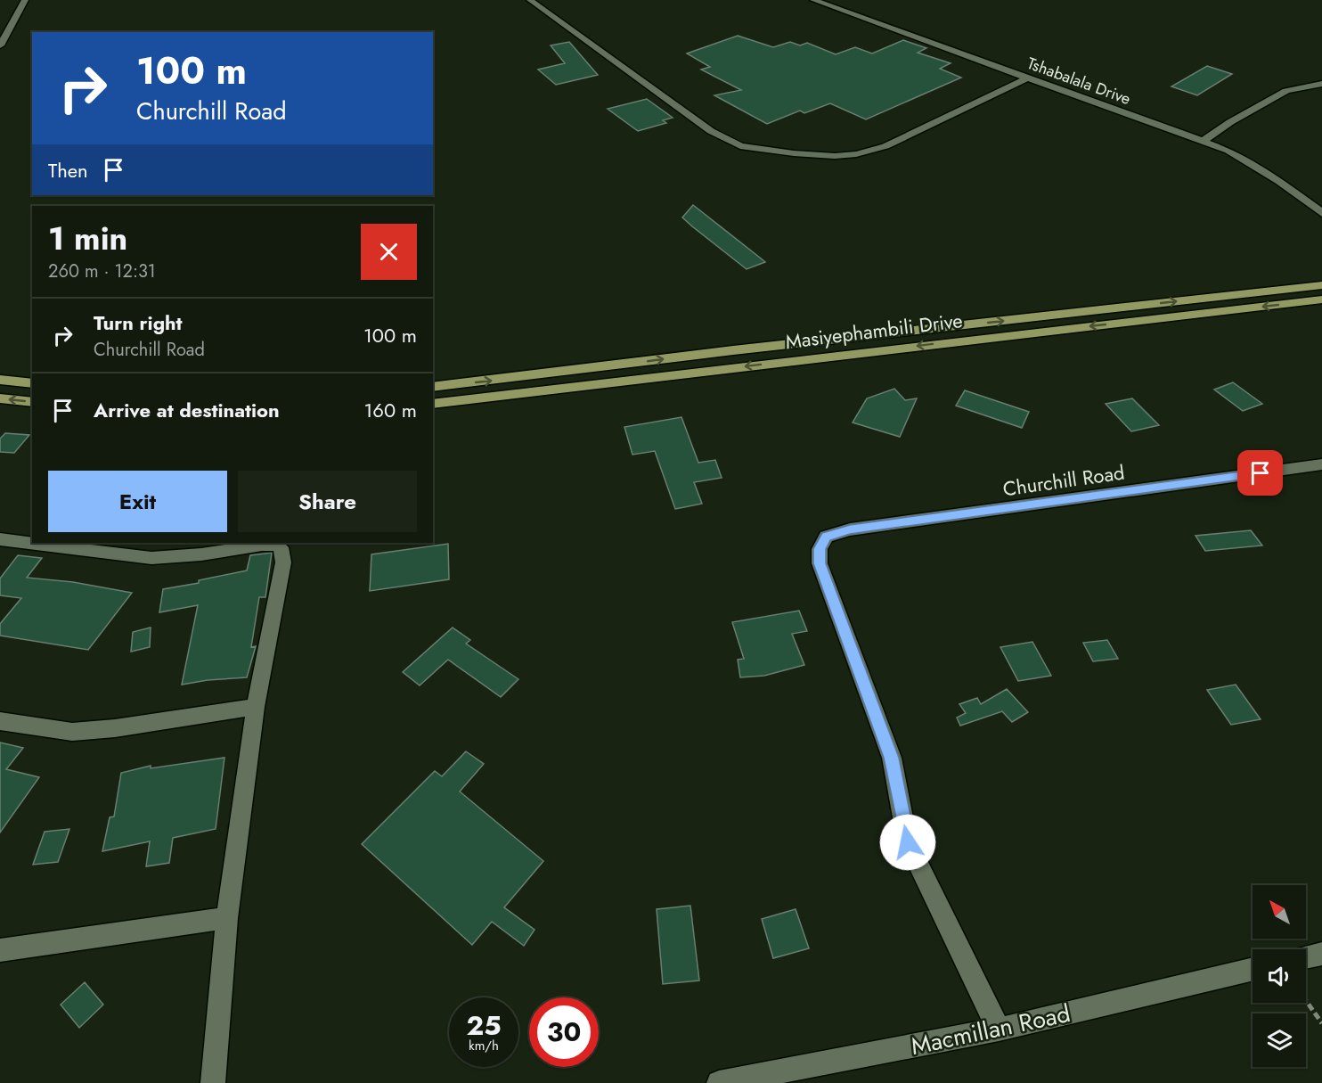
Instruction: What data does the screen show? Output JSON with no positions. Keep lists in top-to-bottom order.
{
  "streets": {
    "main road": ["Masiyephambili Drive"],
    "street": ["Tshabalala Drive", "Churchill Road", "Macmillan Road"]
  },
  "crossings": [
    ["Churchill Road", "Macmillan Road"]
  ],
  "north": "top left",
  "page": {
    "turn": ["100 m", "Churchill Road"],
    "then": "Then",
    "heading": ["1 min", "260 m · 12:31"],
    "list": [
      {
        "name": "Turn right",
        "note": "Churchill Road",
        "value": "100 m"
      },
      {
        "name": "Arrive at destination",
        "value": "160 m"
      }
    ],
    "buttons": ["Exit", "Share"],
    "speed": "25 km/h",
    "limit": "30"
  }
}
